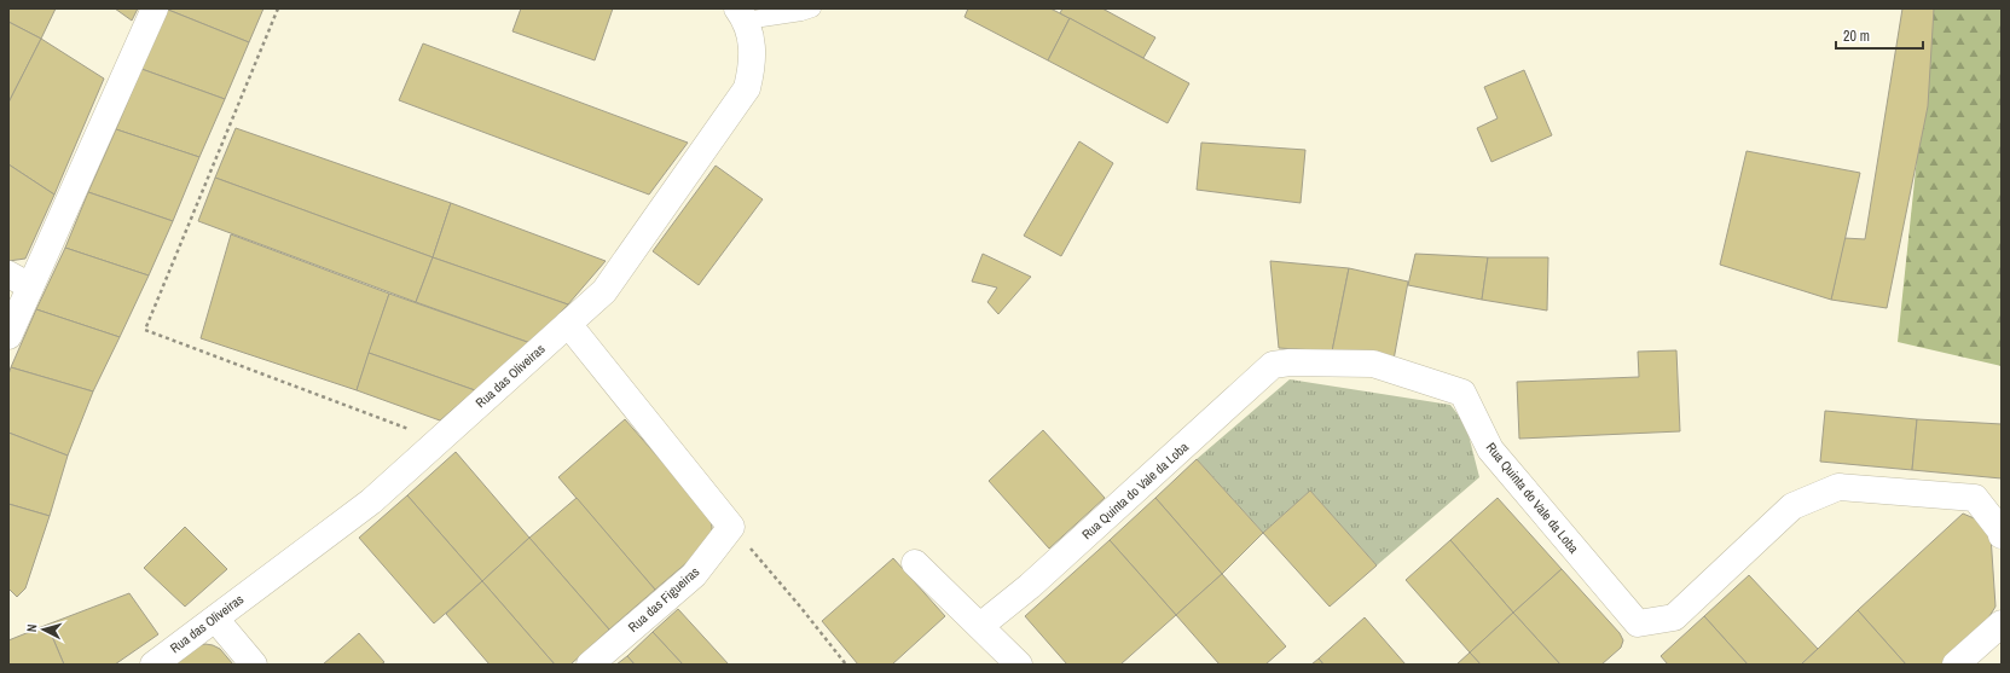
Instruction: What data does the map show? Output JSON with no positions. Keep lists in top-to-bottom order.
{
  "streets": {
    "street": ["Rua das Oliveiras", "Rua Quinta do Vale da Loba", "Rua das Figueiras"]
  },
  "scale_bar": "20 m",
  "north": "left"
}
